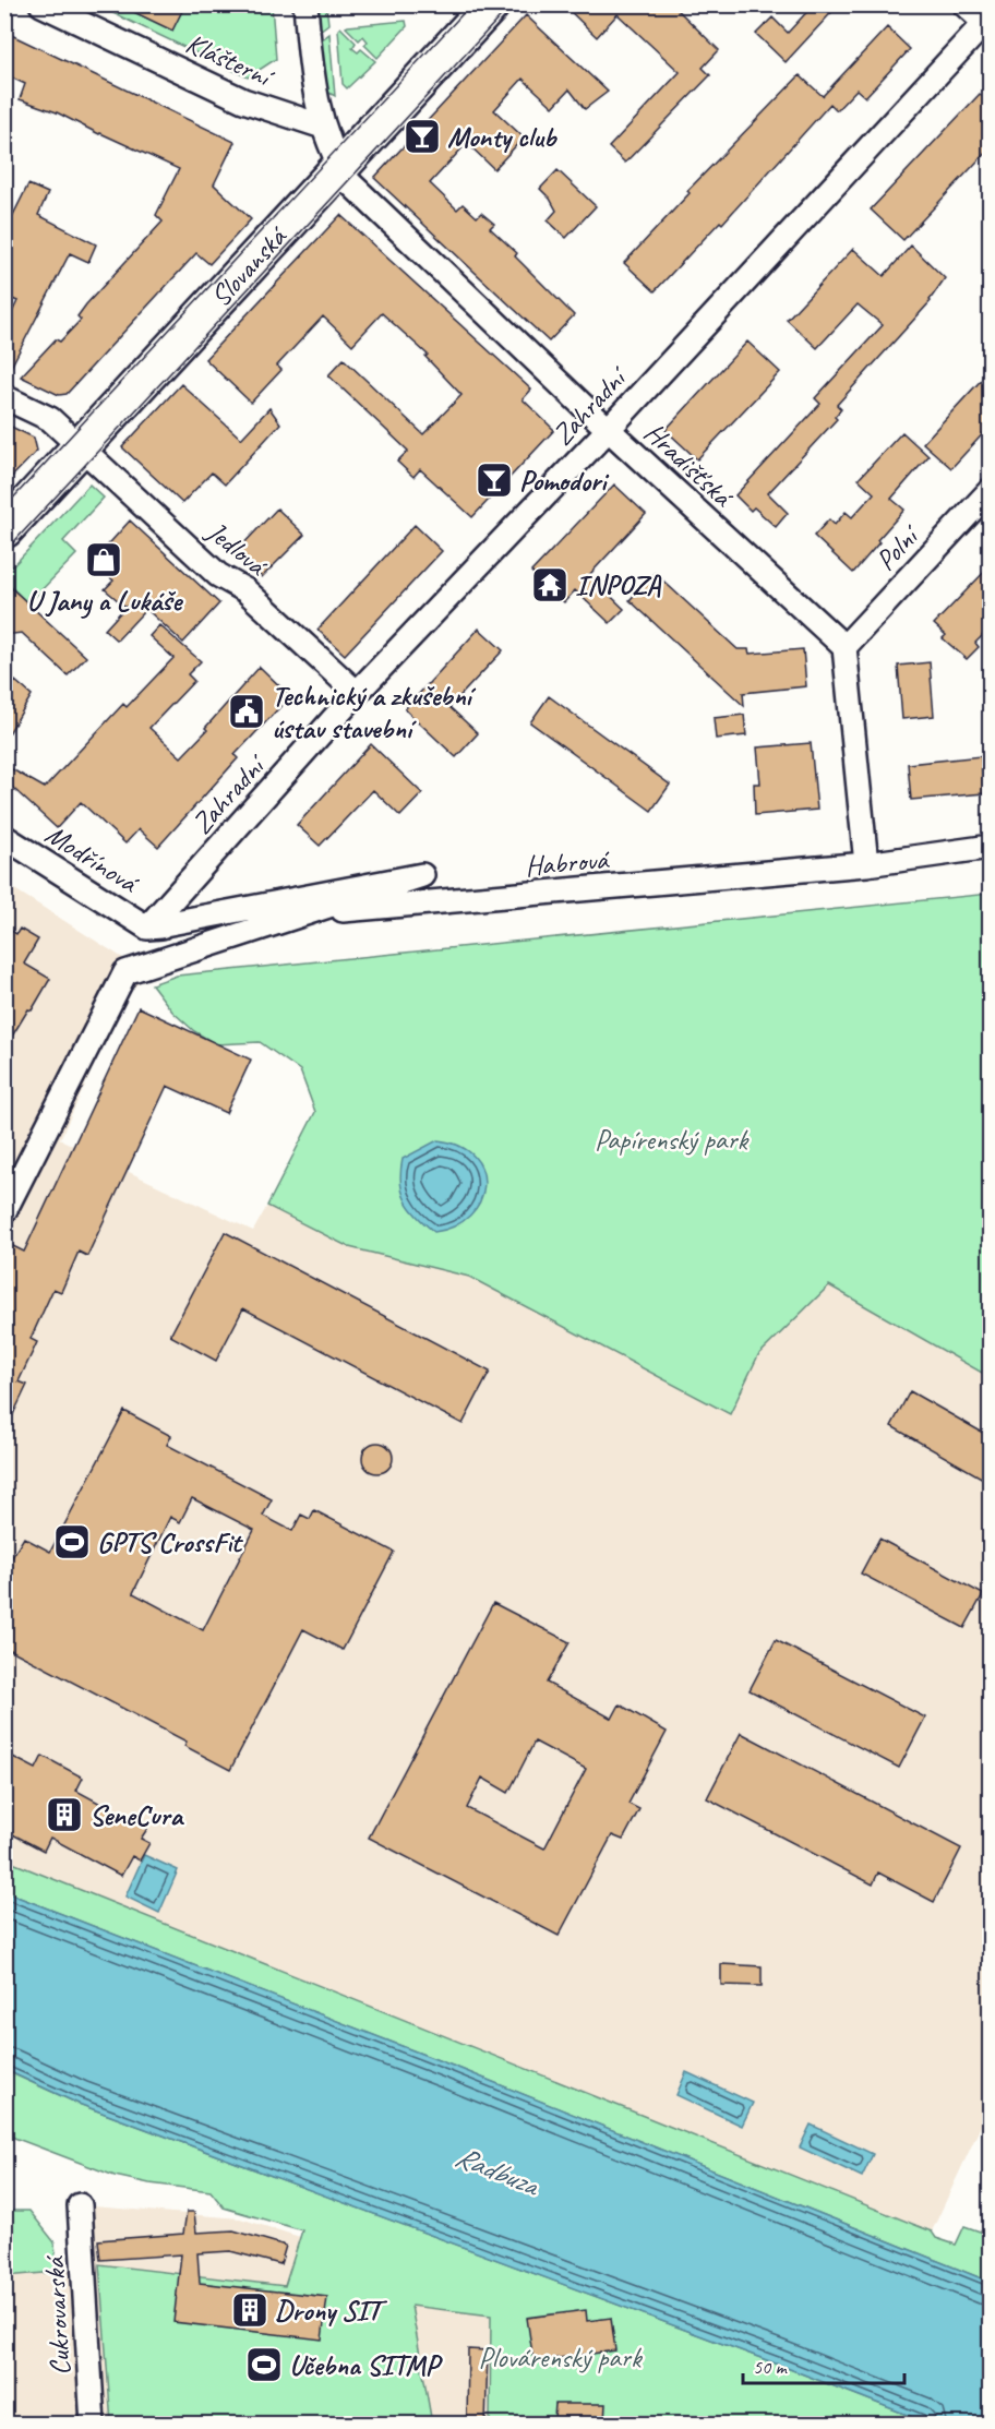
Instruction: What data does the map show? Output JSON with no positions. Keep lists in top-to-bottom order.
{
  "streets": {
    "main road": ["Slovanská"],
    "street": [
      "Klášterní",
      "Zahradní",
      "Hradišťská",
      "Jedlová",
      "Polní",
      "Modřínová",
      "Habrová",
      "Cukrovarská"
    ]
  },
  "crossings": [
    ["Klášterní", "Hradišťská"],
    ["Slovanská", "Hradišťská"],
    ["Slovanská", "Jedlová"],
    ["Zahradní", "Hradišťská"],
    ["Zahradní", "Jedlová"],
    ["Zahradní", "Modřínová"],
    ["Zahradní", "Habrová"],
    ["Hradišťská", "Polní"],
    ["Modřínová", "Habrová"]
  ],
  "water": ["Radbuza"],
  "parks": ["Papírenský park", "Plovárenský park"],
  "places": {
    "bar": ["Monty club", "Pomodori"],
    "shop": ["U Jany a Lukáše"],
    "temple": ["INPOZA"],
    "public building": ["Technický a zkušební ústav stavební"],
    "sports": ["GPTS CrossFit", "Učebna SITMP"],
    "building": ["SeneCura", "Drony SIT"]
  },
  "scale_bar": "50 m"
}
